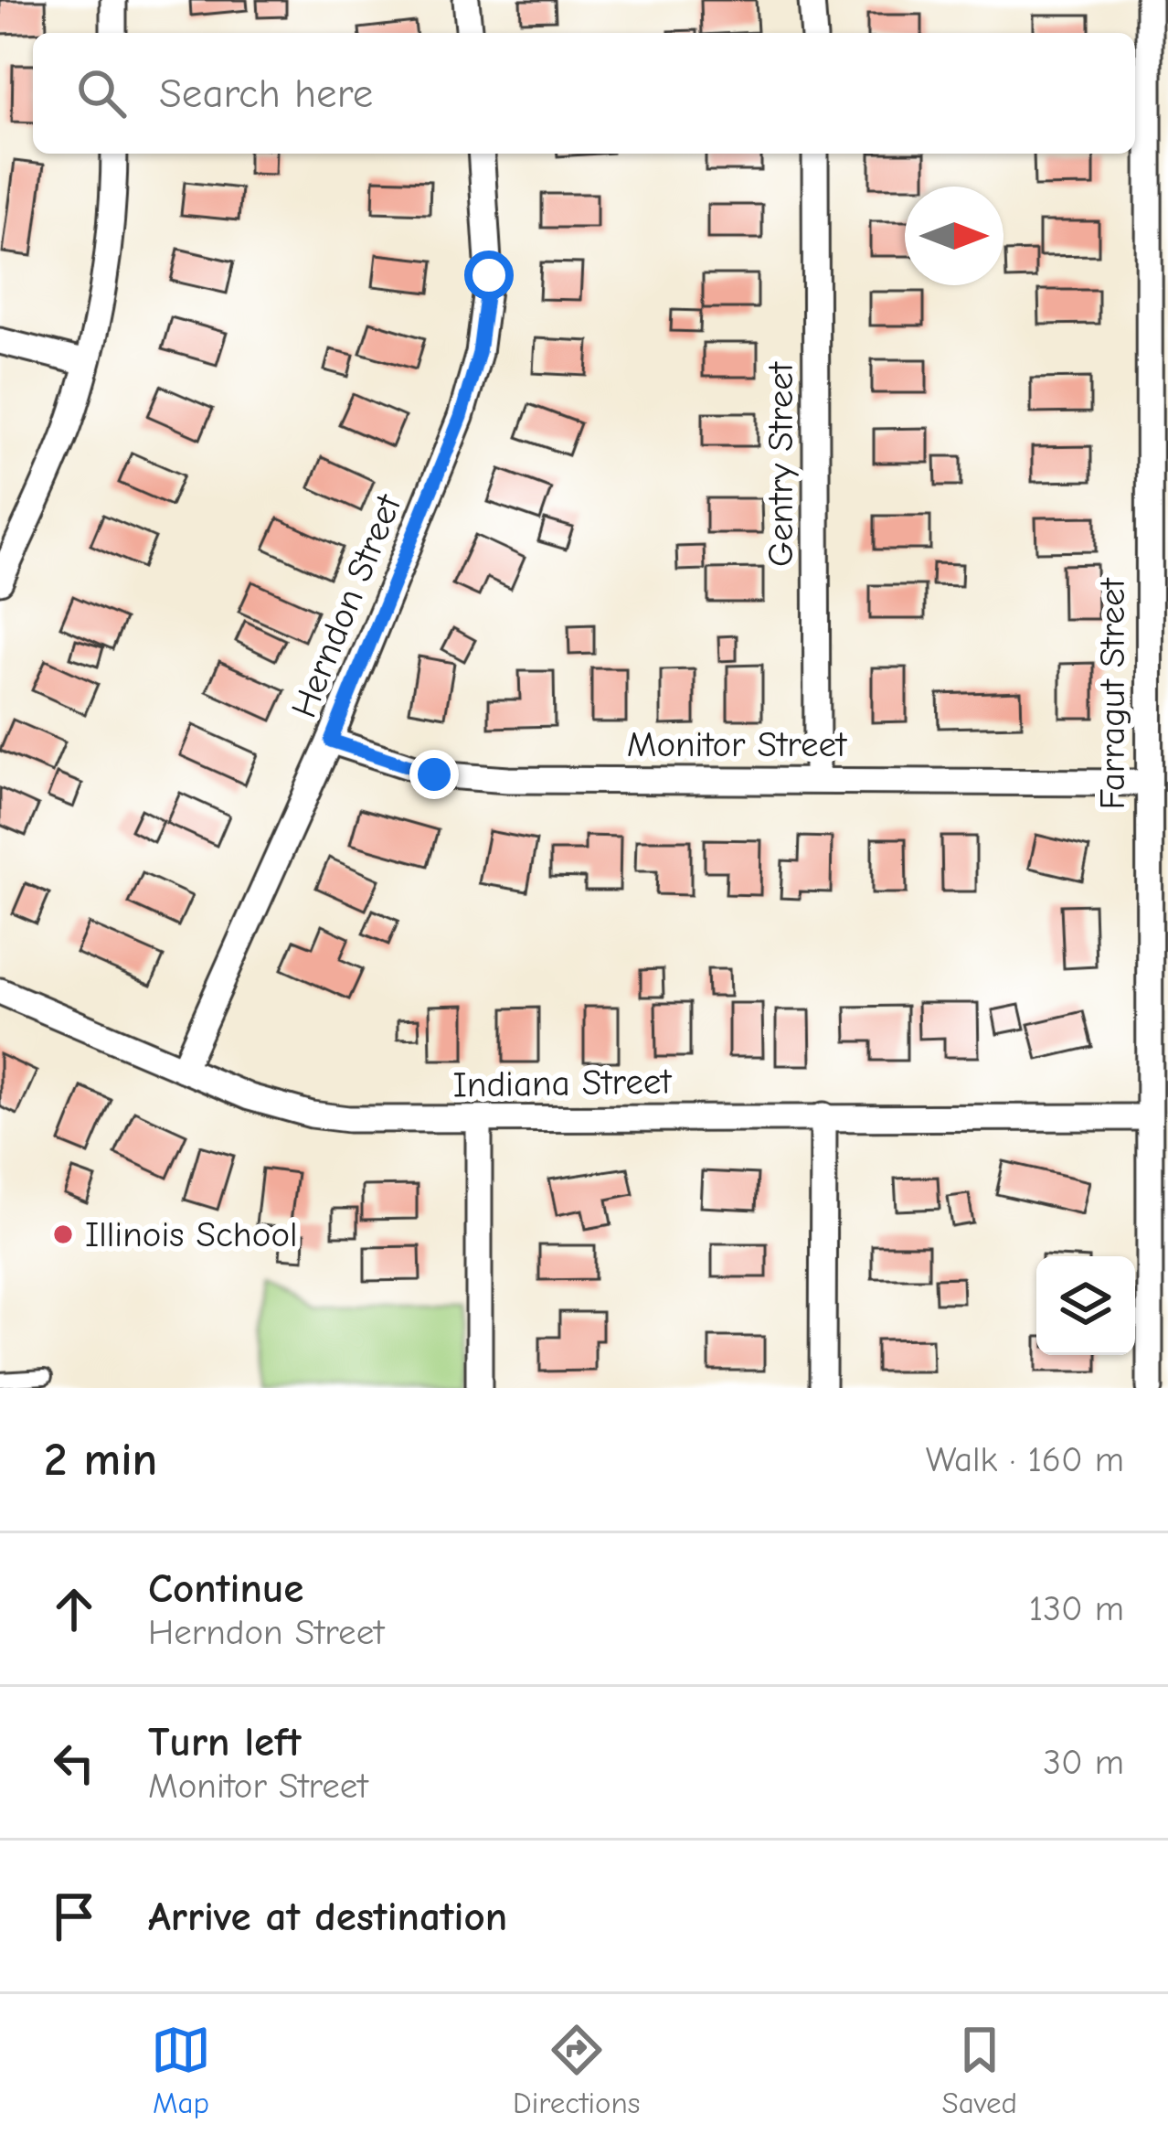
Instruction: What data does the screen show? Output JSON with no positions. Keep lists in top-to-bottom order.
{
  "streets": {
    "street": [
      "Gentry Street",
      "Herndon Street",
      "Farragut Street",
      "Monitor Street",
      "Indiana Street"
    ]
  },
  "crossings": [
    ["Gentry Street", "Monitor Street"],
    ["Herndon Street", "Monitor Street"],
    ["Herndon Street", "Indiana Street"],
    ["Farragut Street", "Monitor Street"],
    ["Farragut Street", "Indiana Street"]
  ],
  "places": ["Illinois School"],
  "north": "right",
  "page": {
    "search": "Search here",
    "heading": ["2 min", "Walk · 160 m"],
    "list": [
      ["Continue", "Herndon Street", "130 m"],
      ["Turn left", "Monitor Street", "30 m"],
      "Arrive at destination"
    ],
    "nav": ["Map", "Directions", "Saved"]
  }
}
